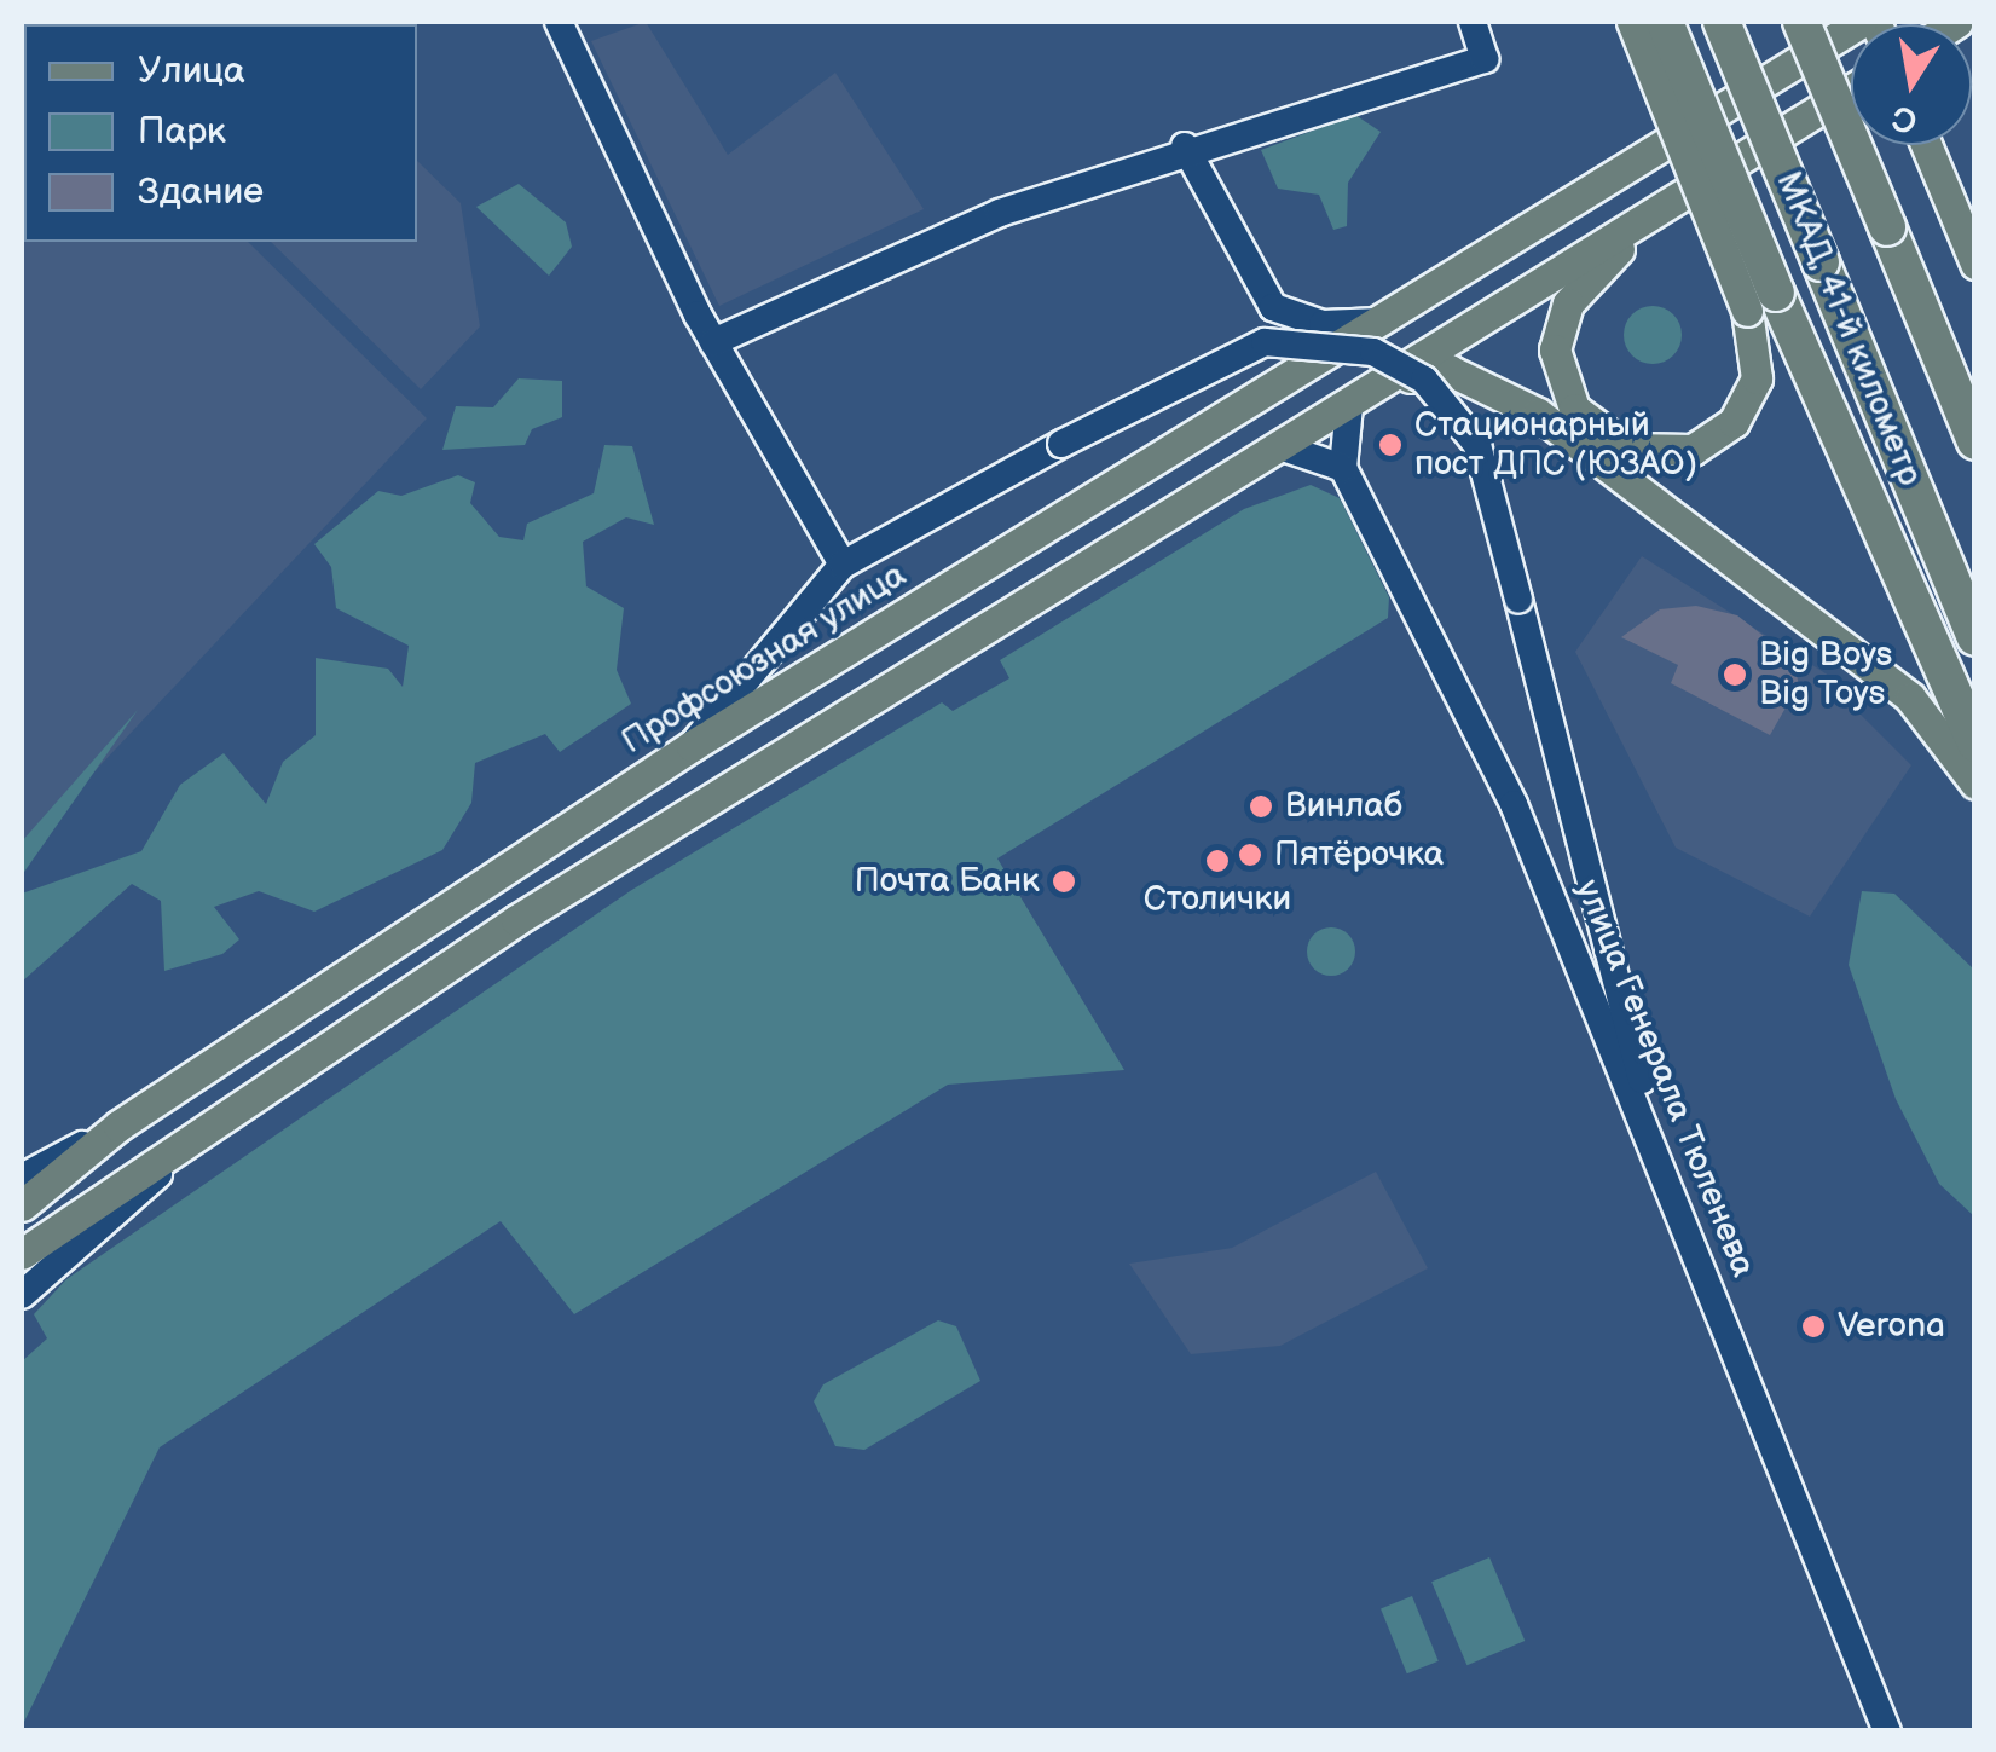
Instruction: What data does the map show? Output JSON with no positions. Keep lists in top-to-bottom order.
{
  "streets": {
    "highway": ["МКАД, 41-й километр"],
    "main road": ["Профсоюзная улица"],
    "street": ["улица Генерала Тюленева"]
  },
  "places": [
    "Стационарный пост ДПС (ЮЗАО)",
    "Big Boys Big Toys",
    "Винлаб",
    "Пятёрочка",
    "Столички",
    "Почта Банк",
    "Verona"
  ],
  "legend": ["Улица", "Парк", "Здание"],
  "north": "bottom"
}
